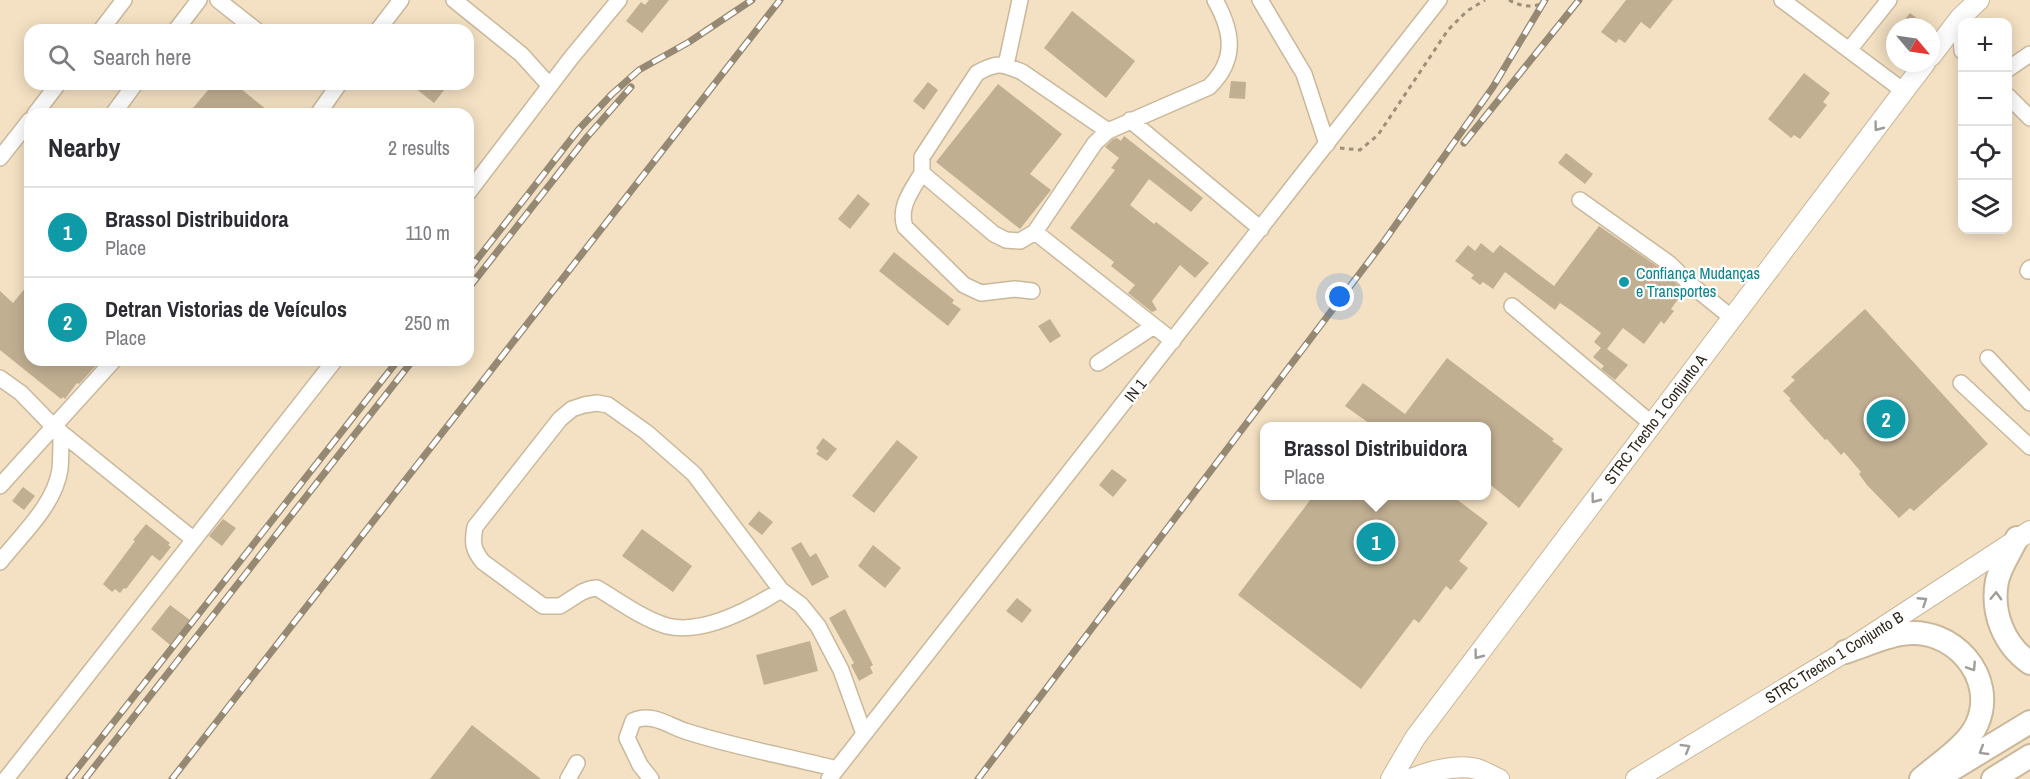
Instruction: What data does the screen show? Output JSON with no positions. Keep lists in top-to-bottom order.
{
  "streets": {
    "main road": ["STRC Trecho 1 Conjunto A", "STRC Trecho 1 Conjunto B"],
    "street": ["IN 1"]
  },
  "one_way": ["STRC Trecho 1 Conjunto A", "STRC Trecho 1 Conjunto B"],
  "places": ["Confiança Mudanças e Transportes"],
  "north": "bottom right",
  "page": {
    "map_buttons": ["+", "−"],
    "search": "Search here",
    "heading": ["Nearby", "2 results"],
    "list": [
      {
        "mark": "1",
        "name": "Brassol Distribuidora",
        "note": "Place",
        "value": "110 m"
      },
      {
        "mark": "2",
        "name": "Detran Vistorias de Veículos",
        "note": "Place",
        "value": "250 m"
      }
    ],
    "pins": ["2", "1"],
    "popup": ["Brassol Distribuidora", "Place"]
  }
}
